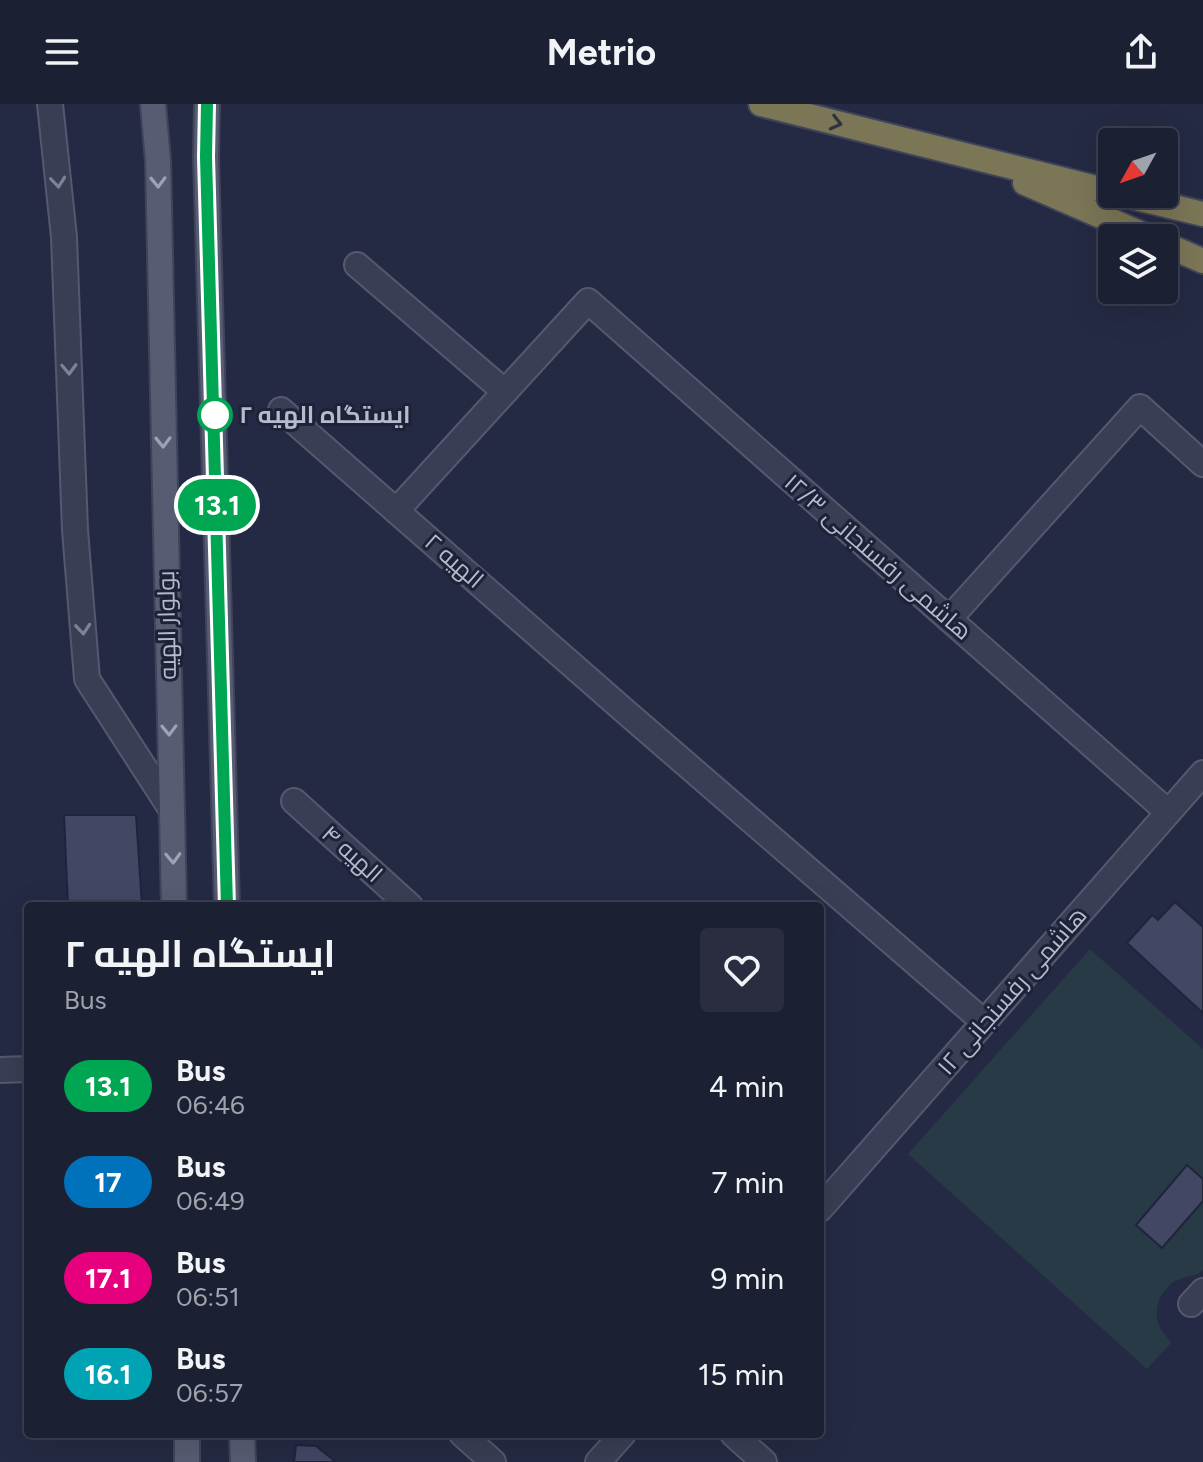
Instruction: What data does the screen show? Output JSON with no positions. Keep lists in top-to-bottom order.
{
  "streets": {
    "main road": ["بولوار الهیه"],
    "street": [
      "هاشمی رفسنجانی ۱۲/۳",
      "الهیه ۲",
      "الهیه ۴",
      "هاشمی رفسنجانی ۱۲"
    ]
  },
  "crossings": [
    ["هاشمی رفسنجانی ۱۲/۳", "هاشمی رفسنجانی ۱۲"],
    ["الهیه ۲", "هاشمی رفسنجانی ۱۲"]
  ],
  "places": ["ایستگاه الهیه ۲"],
  "lines": ["bus line 13.1"],
  "north": "bottom left",
  "page": {
    "header": "Metrio",
    "on_map": "13.1",
    "heading": ["ایستگاه الهیه ۲", "Bus"],
    "list": [
      {
        "mark": "13.1",
        "name": "Bus",
        "note": "06:46",
        "value": "4 min"
      },
      {
        "mark": "17",
        "name": "Bus",
        "note": "06:49",
        "value": "7 min"
      },
      {
        "mark": "17.1",
        "name": "Bus",
        "note": "06:51",
        "value": "9 min"
      },
      {
        "mark": "16.1",
        "name": "Bus",
        "note": "06:57",
        "value": "15 min"
      }
    ]
  }
}
